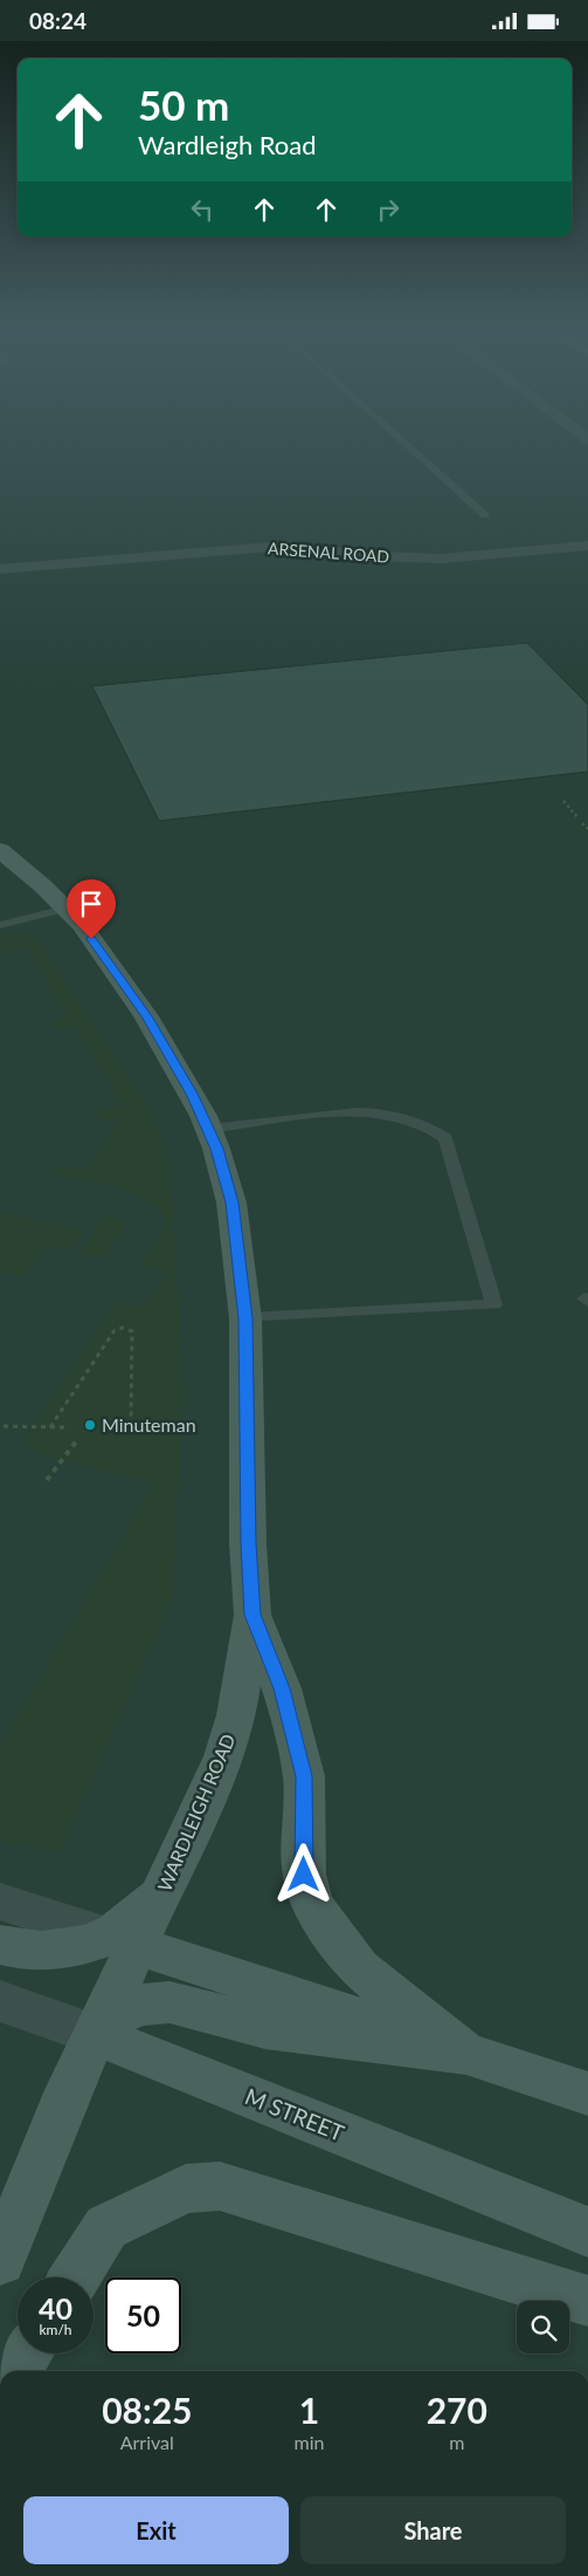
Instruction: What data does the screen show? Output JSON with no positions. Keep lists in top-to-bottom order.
{
  "streets": {
    "main road": ["WARDLEIGH ROAD", "M STREET"],
    "street": ["ARSENAL ROAD"]
  },
  "places": ["Minuteman"],
  "page": {
    "status": "08:24",
    "turn": ["50 m", "Wardleigh Road"],
    "speed": "40 km/h",
    "limit": "50",
    "eta": [
      "08:25",
      "Arrival",
      "1",
      "min",
      "270",
      "m"
    ],
    "buttons": ["Exit", "Share"]
  }
}
